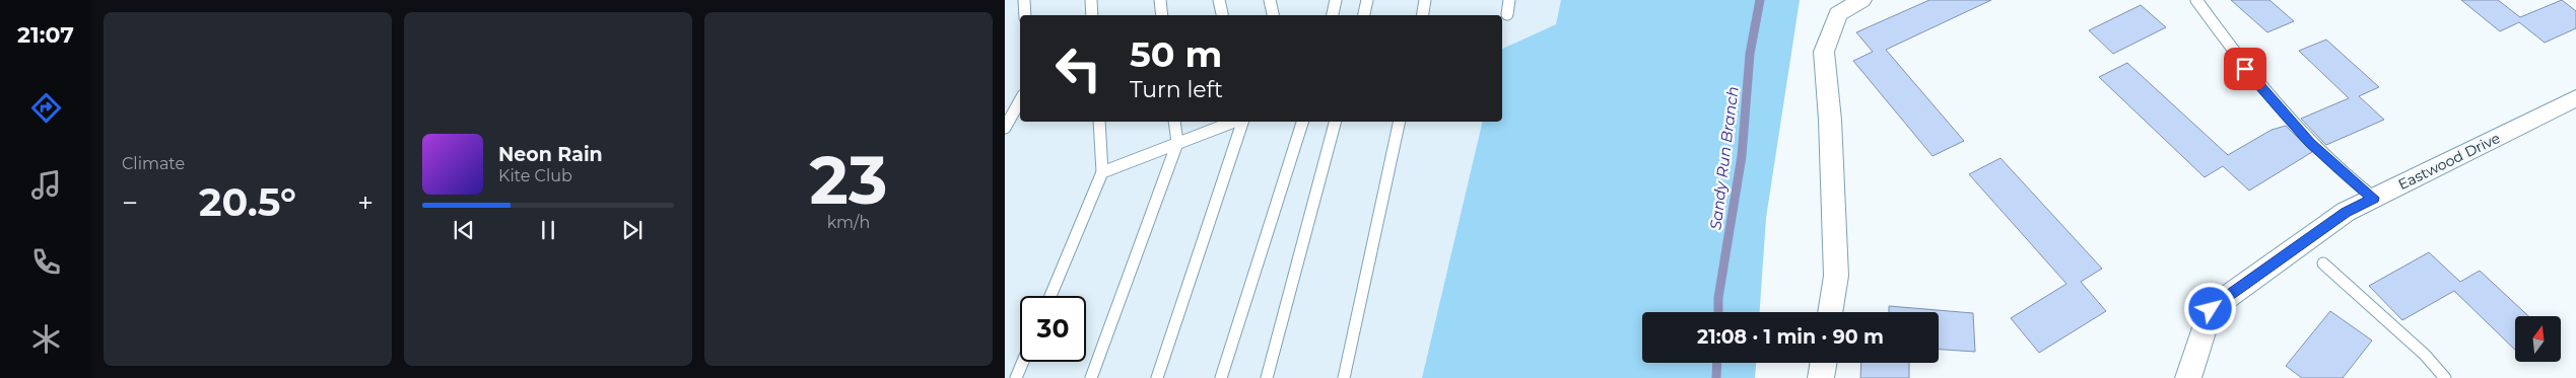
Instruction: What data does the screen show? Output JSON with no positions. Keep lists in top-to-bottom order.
{
  "streets": {
    "street": ["Eastwood Drive"]
  },
  "water": ["Sandy Run Branch"],
  "north": "top",
  "page": {
    "tabs": "21:07",
    "tile": [
      "Climate",
      ["23", "km/h"]
    ],
    "turn": ["50 m", "Turn left"],
    "song": ["Neon Rain", "Kite Club"],
    "heat": ["−", "20.5°", "+"],
    "limit": "30",
    "trip": "21:08 · 1 min · 90 m"
  }
}
